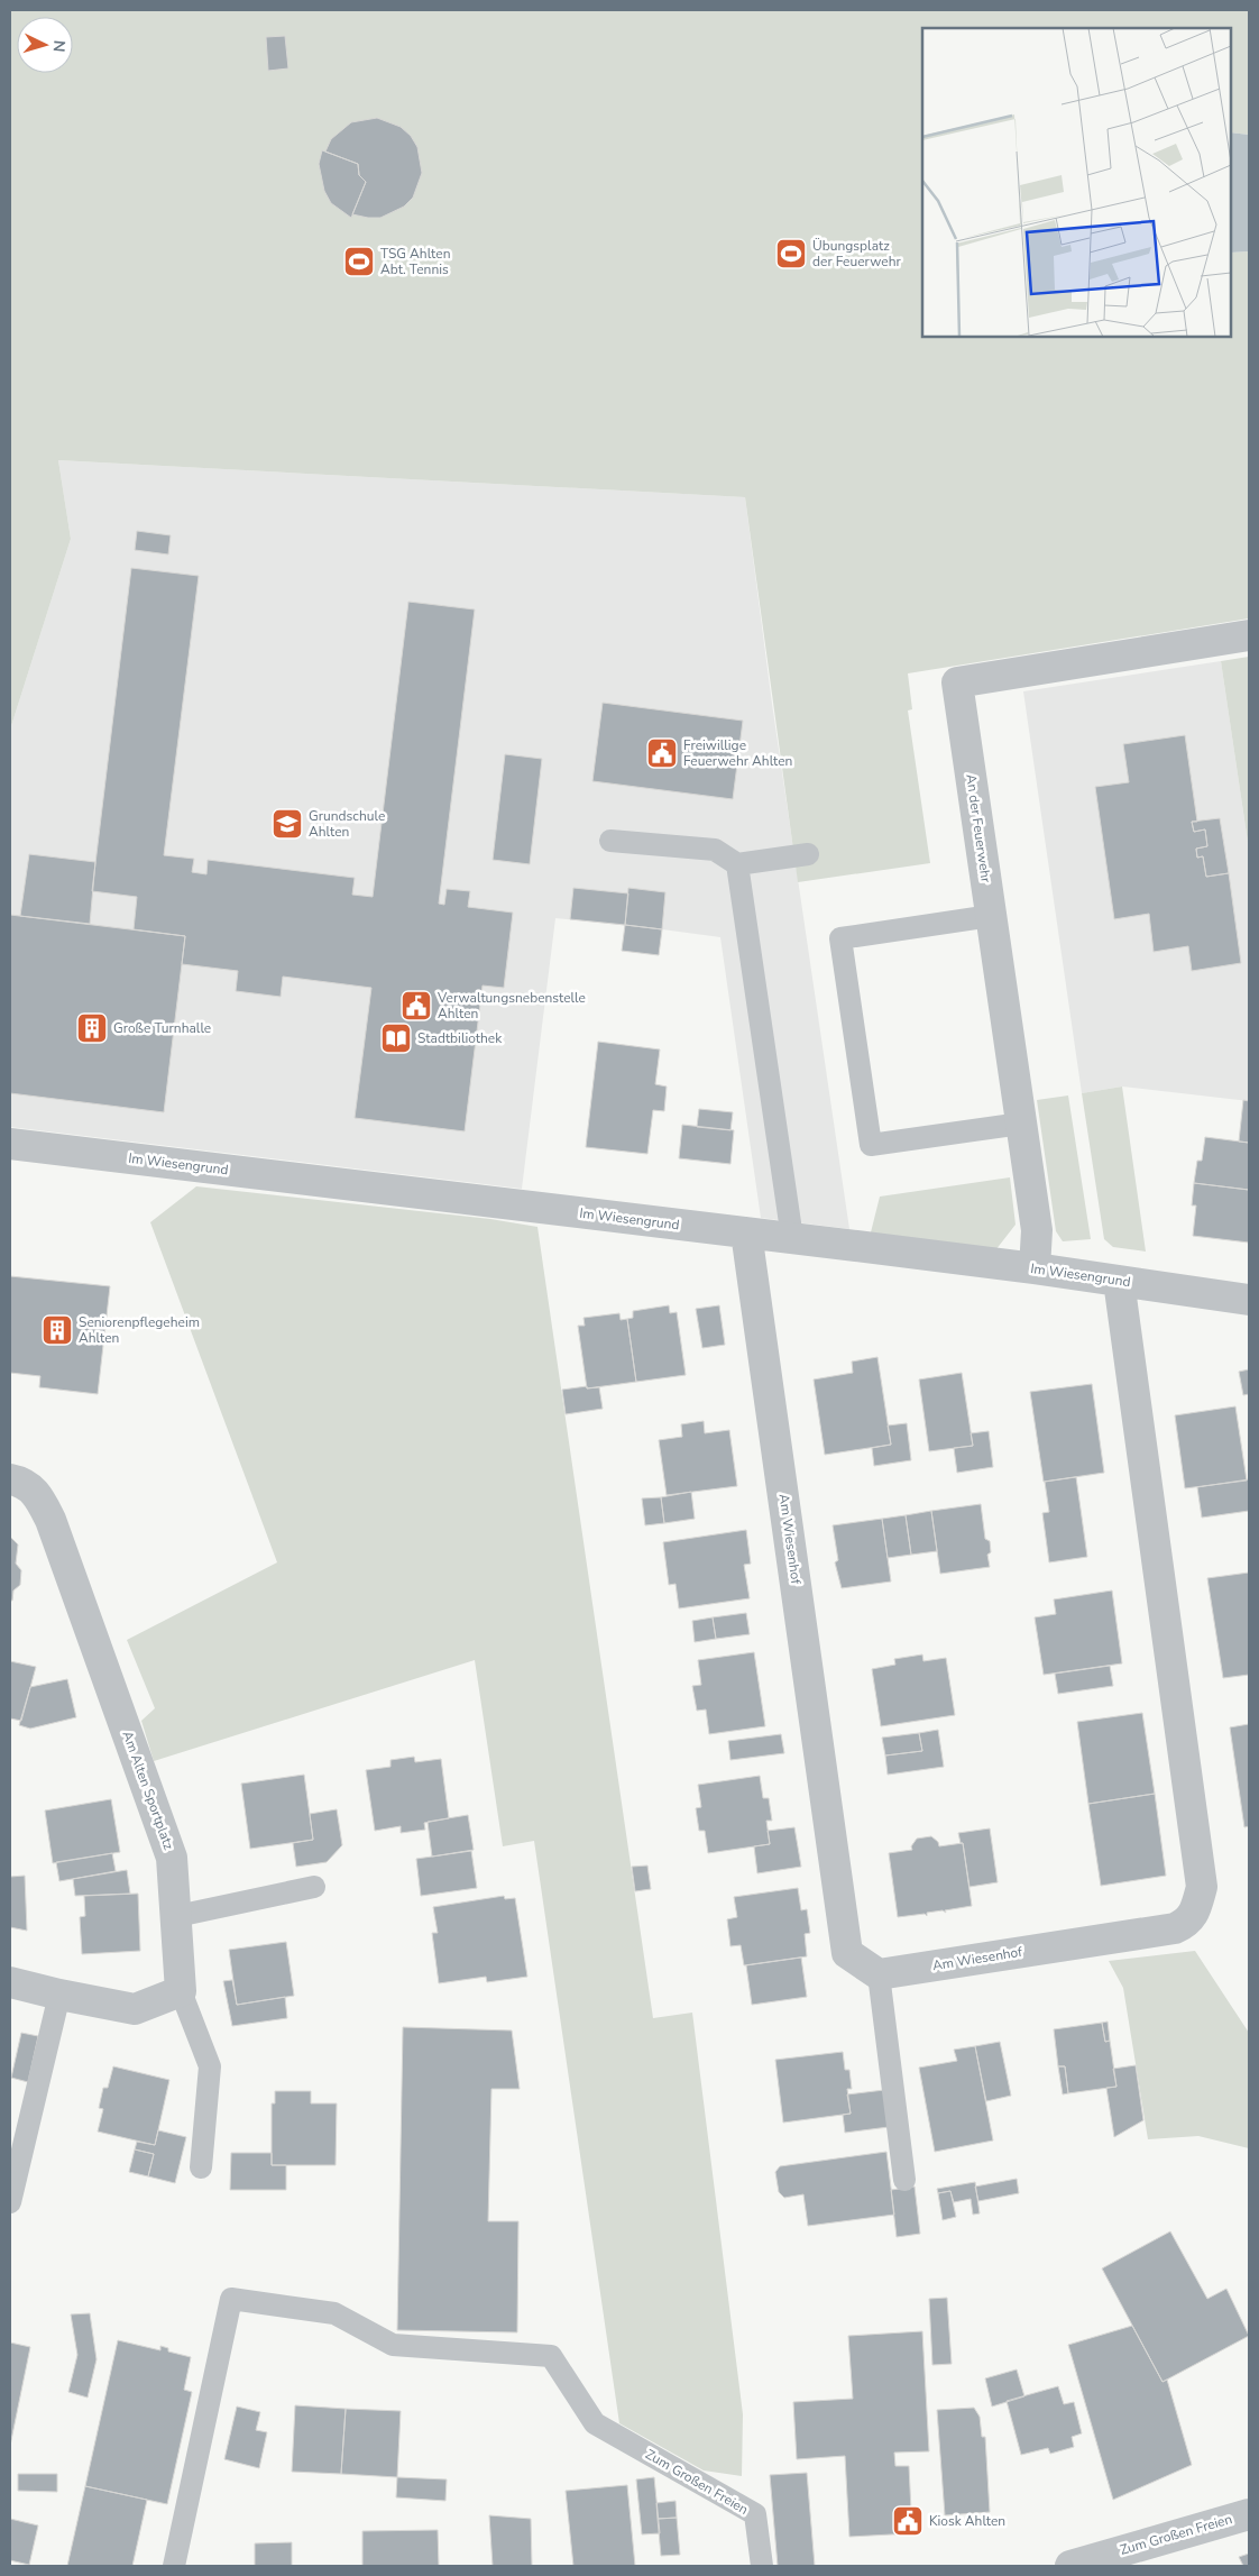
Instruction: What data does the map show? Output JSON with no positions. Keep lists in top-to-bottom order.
{
  "streets": {
    "street": [
      "An der Feuerwehr",
      "Im Wiesengrund",
      "Am Wiesenhof",
      "Am Alten Sportplatz",
      "Zum Großen Freien"
    ]
  },
  "crossings": [
    ["An der Feuerwehr", "Im Wiesengrund"],
    ["Im Wiesengrund", "Am Wiesenhof"]
  ],
  "places": {
    "sports": ["Übungsplatz der Feuerwehr", "TSG Ahlten Abt. Tennis"],
    "public building": ["Freiwillige Feuerwehr Ahlten", "Verwaltungsnebenstelle Ahlten", "Kiosk Ahlten"],
    "school or university": ["Grundschule Ahlten"],
    "building": ["Große Turnhalle", "Seniorenpflegeheim Ahlten"],
    "library": ["Stadtbiliothek"]
  },
  "north": "right"
}
